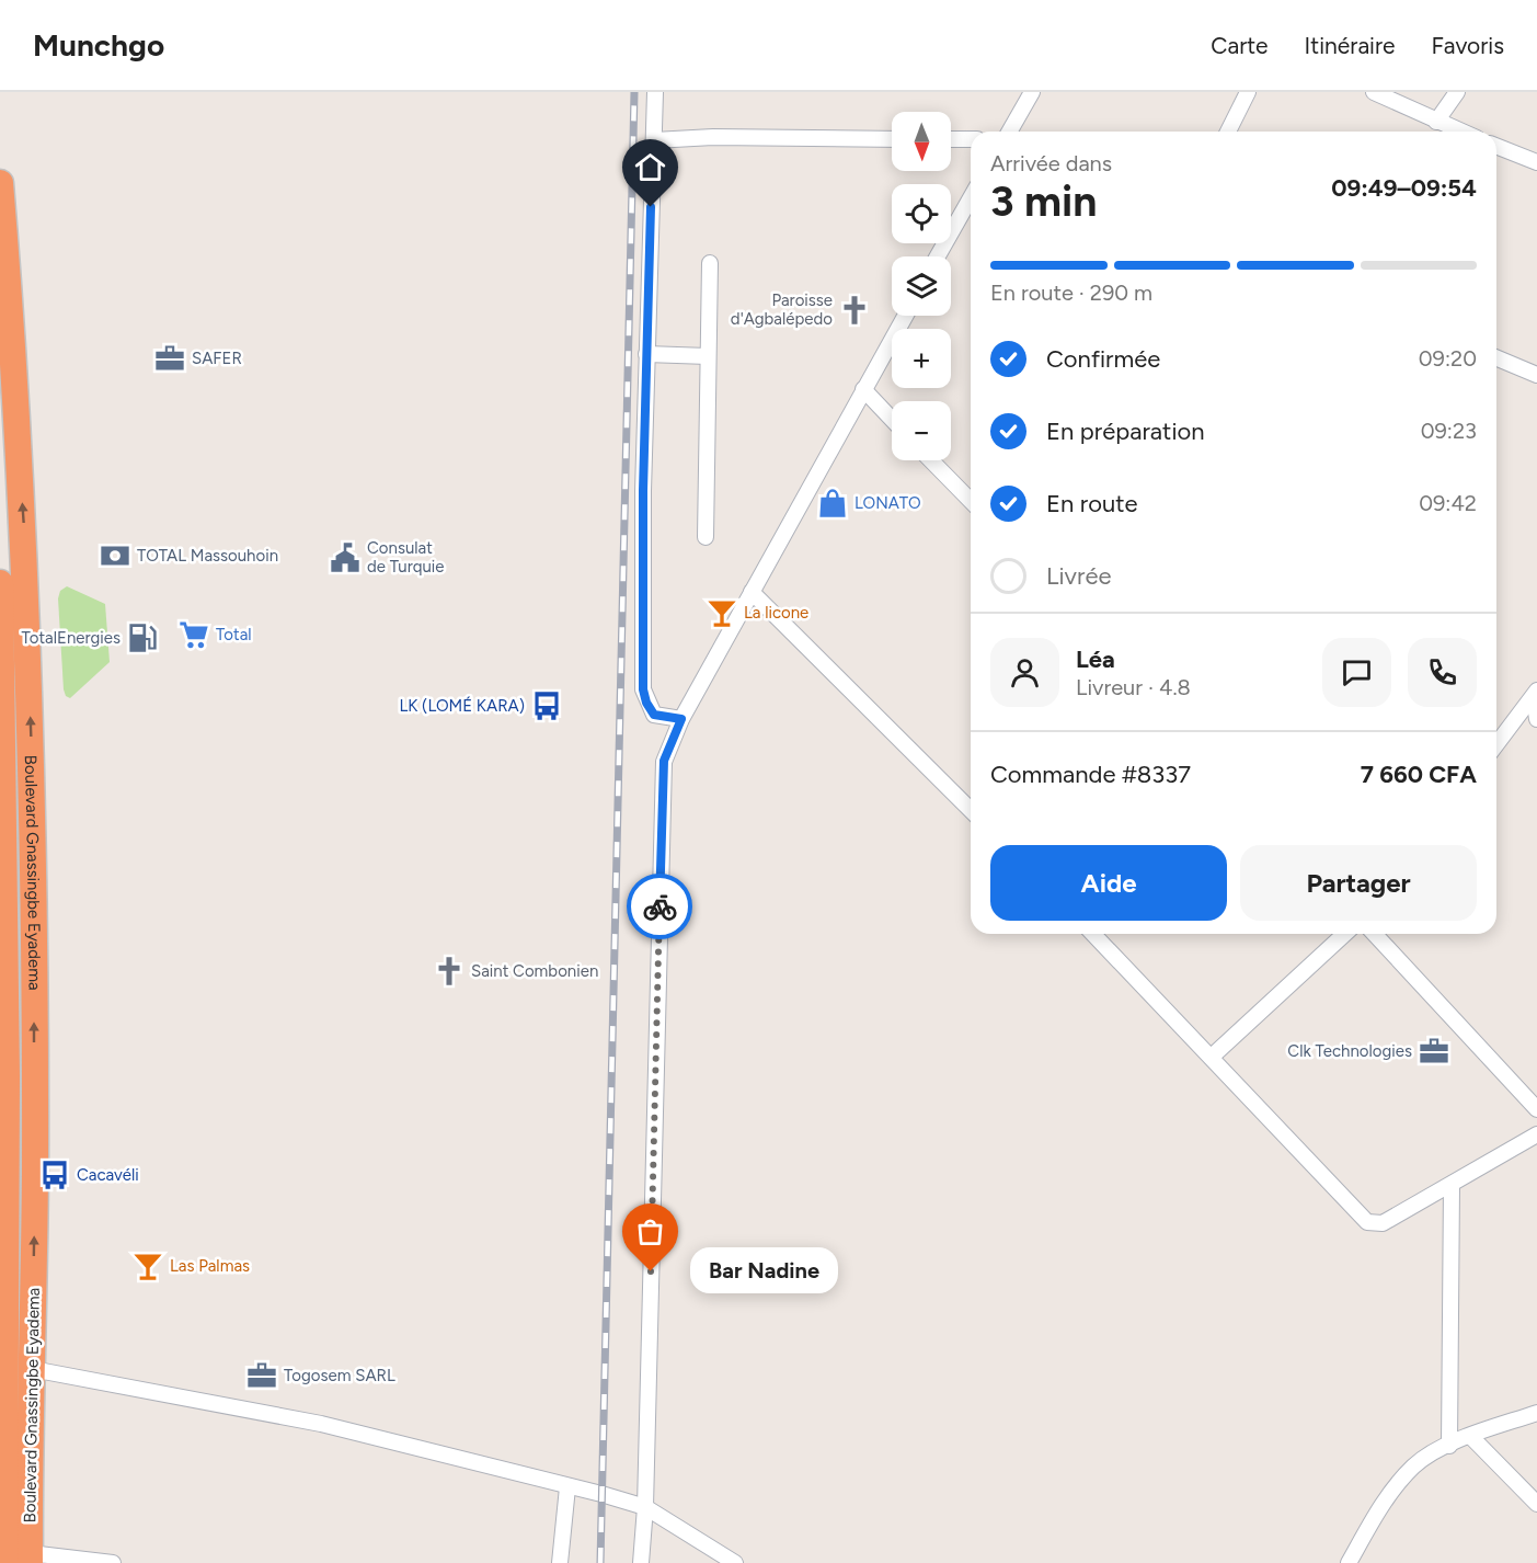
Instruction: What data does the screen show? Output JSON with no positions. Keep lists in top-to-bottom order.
{
  "streets": {
    "highway": ["Boulevard Gnassingbe Eyadema"]
  },
  "places": {
    "church": ["Paroisse d'Agbalépedo", "Saint Combonien"],
    "office": ["SAFER", "Clk Technologies", "Togosem SARL"],
    "shop": ["LONATO"],
    "bank": ["TOTAL Massouhoin"],
    "public building": ["Consulat de Turquie"],
    "bar": ["La licone", "Las Palmas"],
    "supermarket": ["Total"],
    "fuel station": ["TotalEnergies"],
    "bus stop": ["LK (LOMÉ KARA)", "Cacavéli"],
    "other": ["Bar Nadine"]
  },
  "north": "bottom",
  "page": {
    "header": "Munchgo",
    "nav": ["Carte", "Itinéraire", "Favoris"],
    "map_buttons": ["+", "−"],
    "heading": ["3 min", "Arrivée dans", "09:49–09:54"],
    "panel": [
      "Léa",
      "Livreur · 4.8",
      "Commande #8337",
      "7 660 CFA"
    ],
    "bar": "En route · 290 m",
    "list": [
      ["Confirmée", "09:20"],
      ["En préparation", "09:23"],
      ["En route", "09:42"],
      "Livrée"
    ],
    "buttons": ["Aide", "Partager"],
    "bubble": "Bar Nadine"
  }
}
